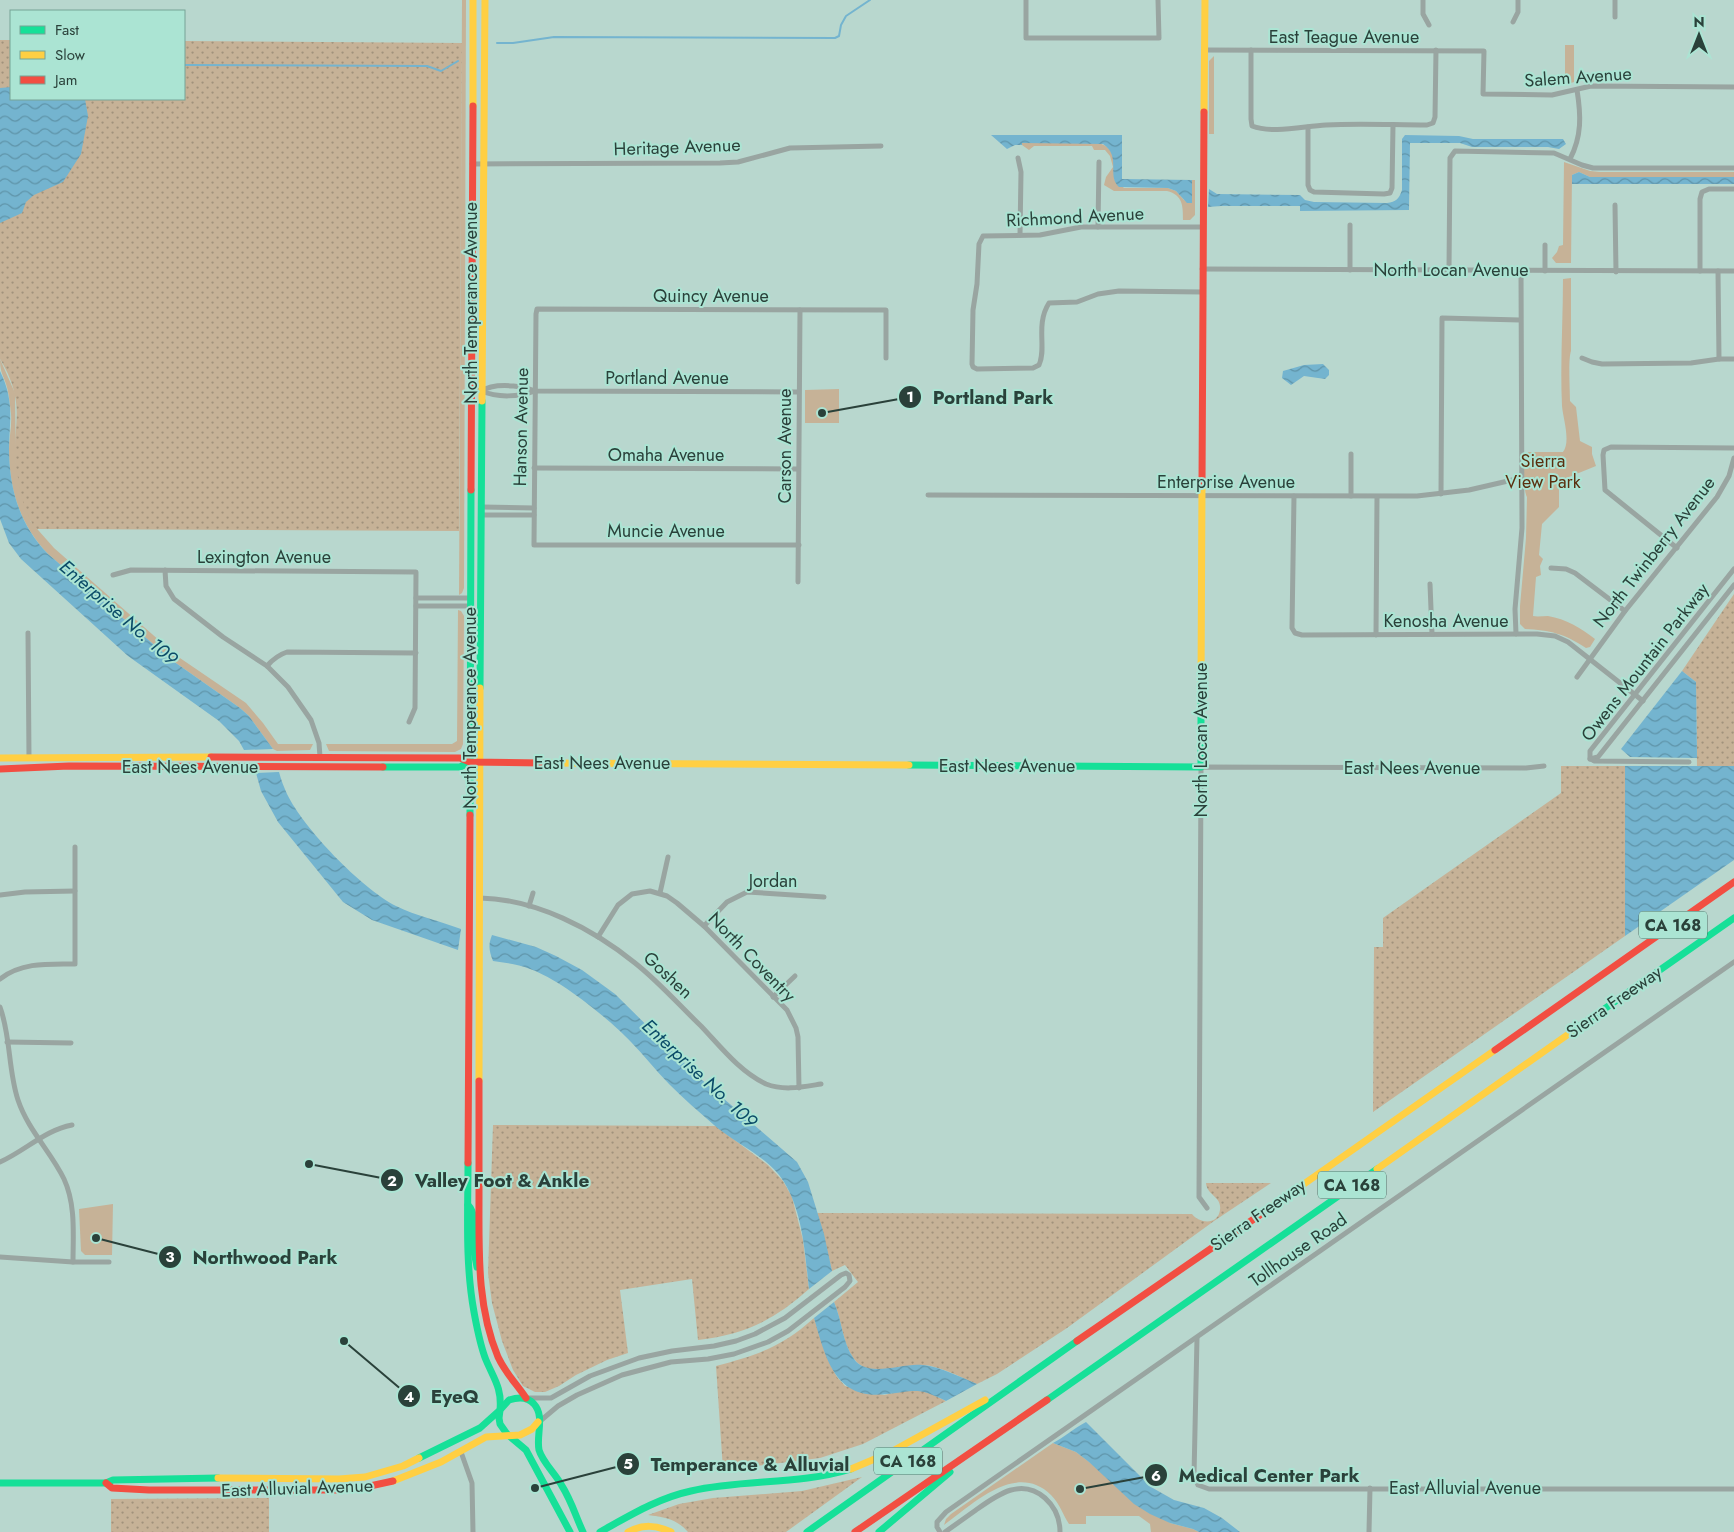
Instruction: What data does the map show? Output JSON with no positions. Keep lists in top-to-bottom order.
{
  "streets": {
    "main road": [
      "North Locan Avenue",
      "North Temperance Avenue",
      "East Nees Avenue",
      "CA 168",
      "Sierra Freeway",
      "East Alluvial Avenue"
    ],
    "street": [
      "East Teague Avenue",
      "Salem Avenue",
      "Heritage Avenue",
      "Richmond Avenue",
      "Quincy Avenue",
      "Portland Avenue",
      "Hanson Avenue",
      "Carson Avenue",
      "Omaha Avenue",
      "Enterprise Avenue",
      "Muncie Avenue",
      "North Twinberry Avenue",
      "Lexington Avenue",
      "Kenosha Avenue",
      "Owens Mountain Parkway",
      "Jordan",
      "North Coventry",
      "Goshen",
      "Tollhouse Road"
    ]
  },
  "crossings": [
    ["East Teague Avenue", "Salem Avenue"],
    ["East Teague Avenue", "North Locan Avenue"],
    ["Heritage Avenue", "North Temperance Avenue"],
    ["Richmond Avenue", "North Locan Avenue"],
    ["North Locan Avenue", "Enterprise Avenue"],
    ["North Locan Avenue", "East Nees Avenue"],
    ["Quincy Avenue", "Hanson Avenue"],
    ["Quincy Avenue", "Carson Avenue"],
    ["North Temperance Avenue", "Portland Avenue"],
    ["North Temperance Avenue", "East Nees Avenue"],
    ["North Temperance Avenue", "Goshen"],
    ["North Temperance Avenue", "East Alluvial Avenue"],
    ["Portland Avenue", "Hanson Avenue"],
    ["Portland Avenue", "Carson Avenue"],
    ["Hanson Avenue", "Omaha Avenue"],
    ["Hanson Avenue", "Muncie Avenue"],
    ["Carson Avenue", "Omaha Avenue"],
    ["Carson Avenue", "Muncie Avenue"],
    ["Enterprise Avenue", "Kenosha Avenue"],
    ["North Twinberry Avenue", "Kenosha Avenue"],
    ["Kenosha Avenue", "Owens Mountain Parkway"],
    ["Jordan", "North Coventry"],
    ["North Coventry", "Goshen"],
    ["Tollhouse Road", "East Alluvial Avenue"]
  ],
  "water": ["Enterprise No. 109"],
  "parks": ["Sierra View Park"],
  "places": [
    "Portland Park",
    "Valley Foot & Ankle",
    "Northwood Park",
    "EyeQ",
    "Temperance & Alluvial",
    "Medical Center Park"
  ],
  "legend": ["Fast", "Slow", "Jam"],
  "north": "top"
}
